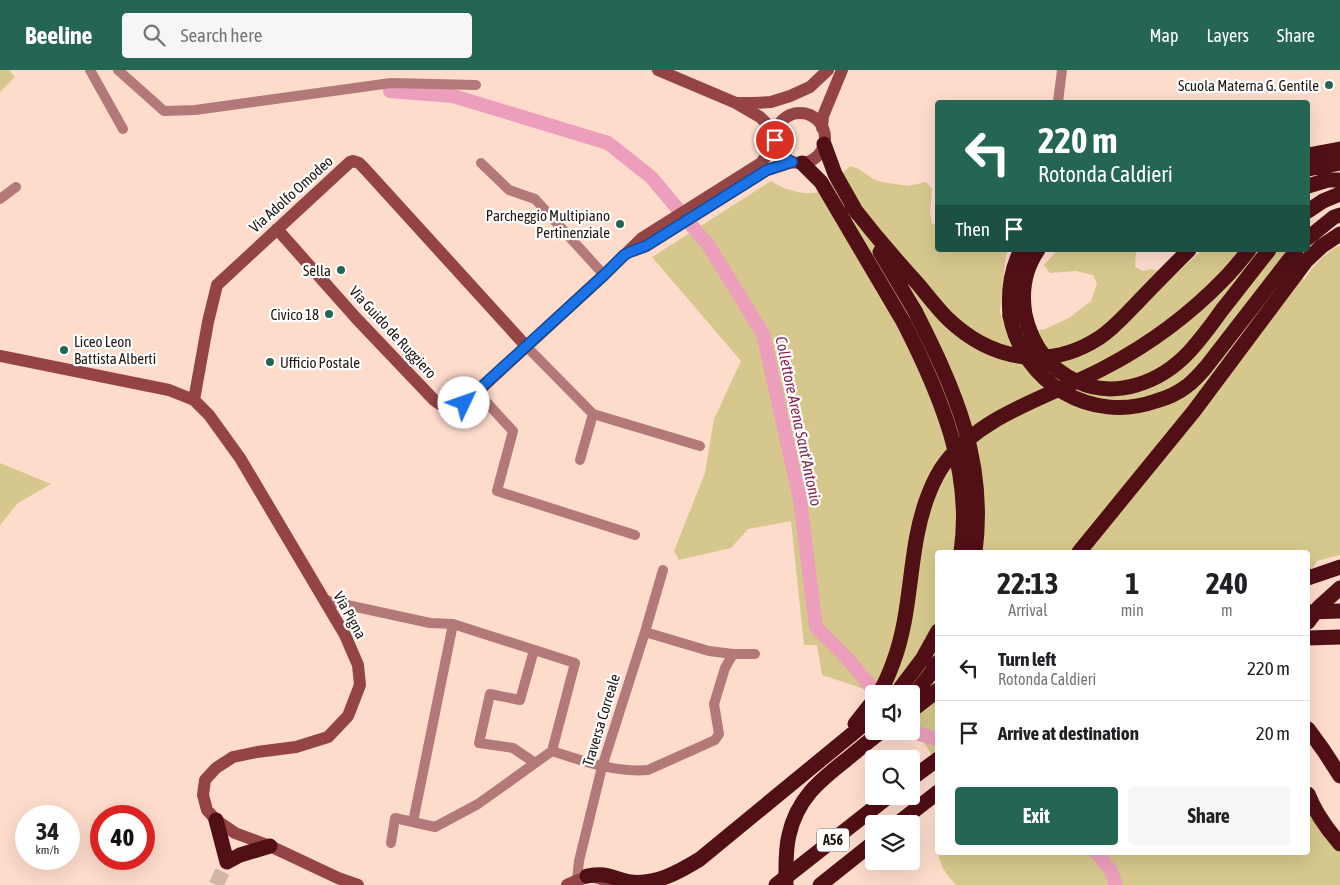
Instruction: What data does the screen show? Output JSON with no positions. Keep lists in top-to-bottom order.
{
  "streets": {
    "highway": ["A56"],
    "street": [
      "Via Adolfo Omodeo",
      "Via Guido de Ruggiero",
      "Via Pigna",
      "Traversa Correale"
    ]
  },
  "crossings": [
    ["Via Adolfo Omodeo", "Via Guido de Ruggiero"],
    ["Via Adolfo Omodeo", "Via Pigna"]
  ],
  "water": ["Collettore Arena Sant'Antonio"],
  "places": [
    "Scuola Materna G. Gentile",
    "Parcheggio Multipiano Pertinenziale",
    "Sella",
    "Civico 18",
    "Liceo Leon Battista Alberti",
    "Ufficio Postale"
  ],
  "page": {
    "header": "Beeline",
    "search": "Search here",
    "nav": ["Map", "Layers", "Share"],
    "turn": ["220 m", "Rotonda Caldieri"],
    "then": "Then",
    "eta": [
      "22:13",
      "Arrival",
      "1",
      "min",
      "240",
      "m"
    ],
    "list": [
      {
        "name": "Turn left",
        "note": "Rotonda Caldieri",
        "value": "220 m"
      },
      {
        "name": "Arrive at destination",
        "value": "20 m"
      }
    ],
    "buttons": ["Exit", "Share"],
    "speed": "34 km/h",
    "limit": "40"
  }
}
